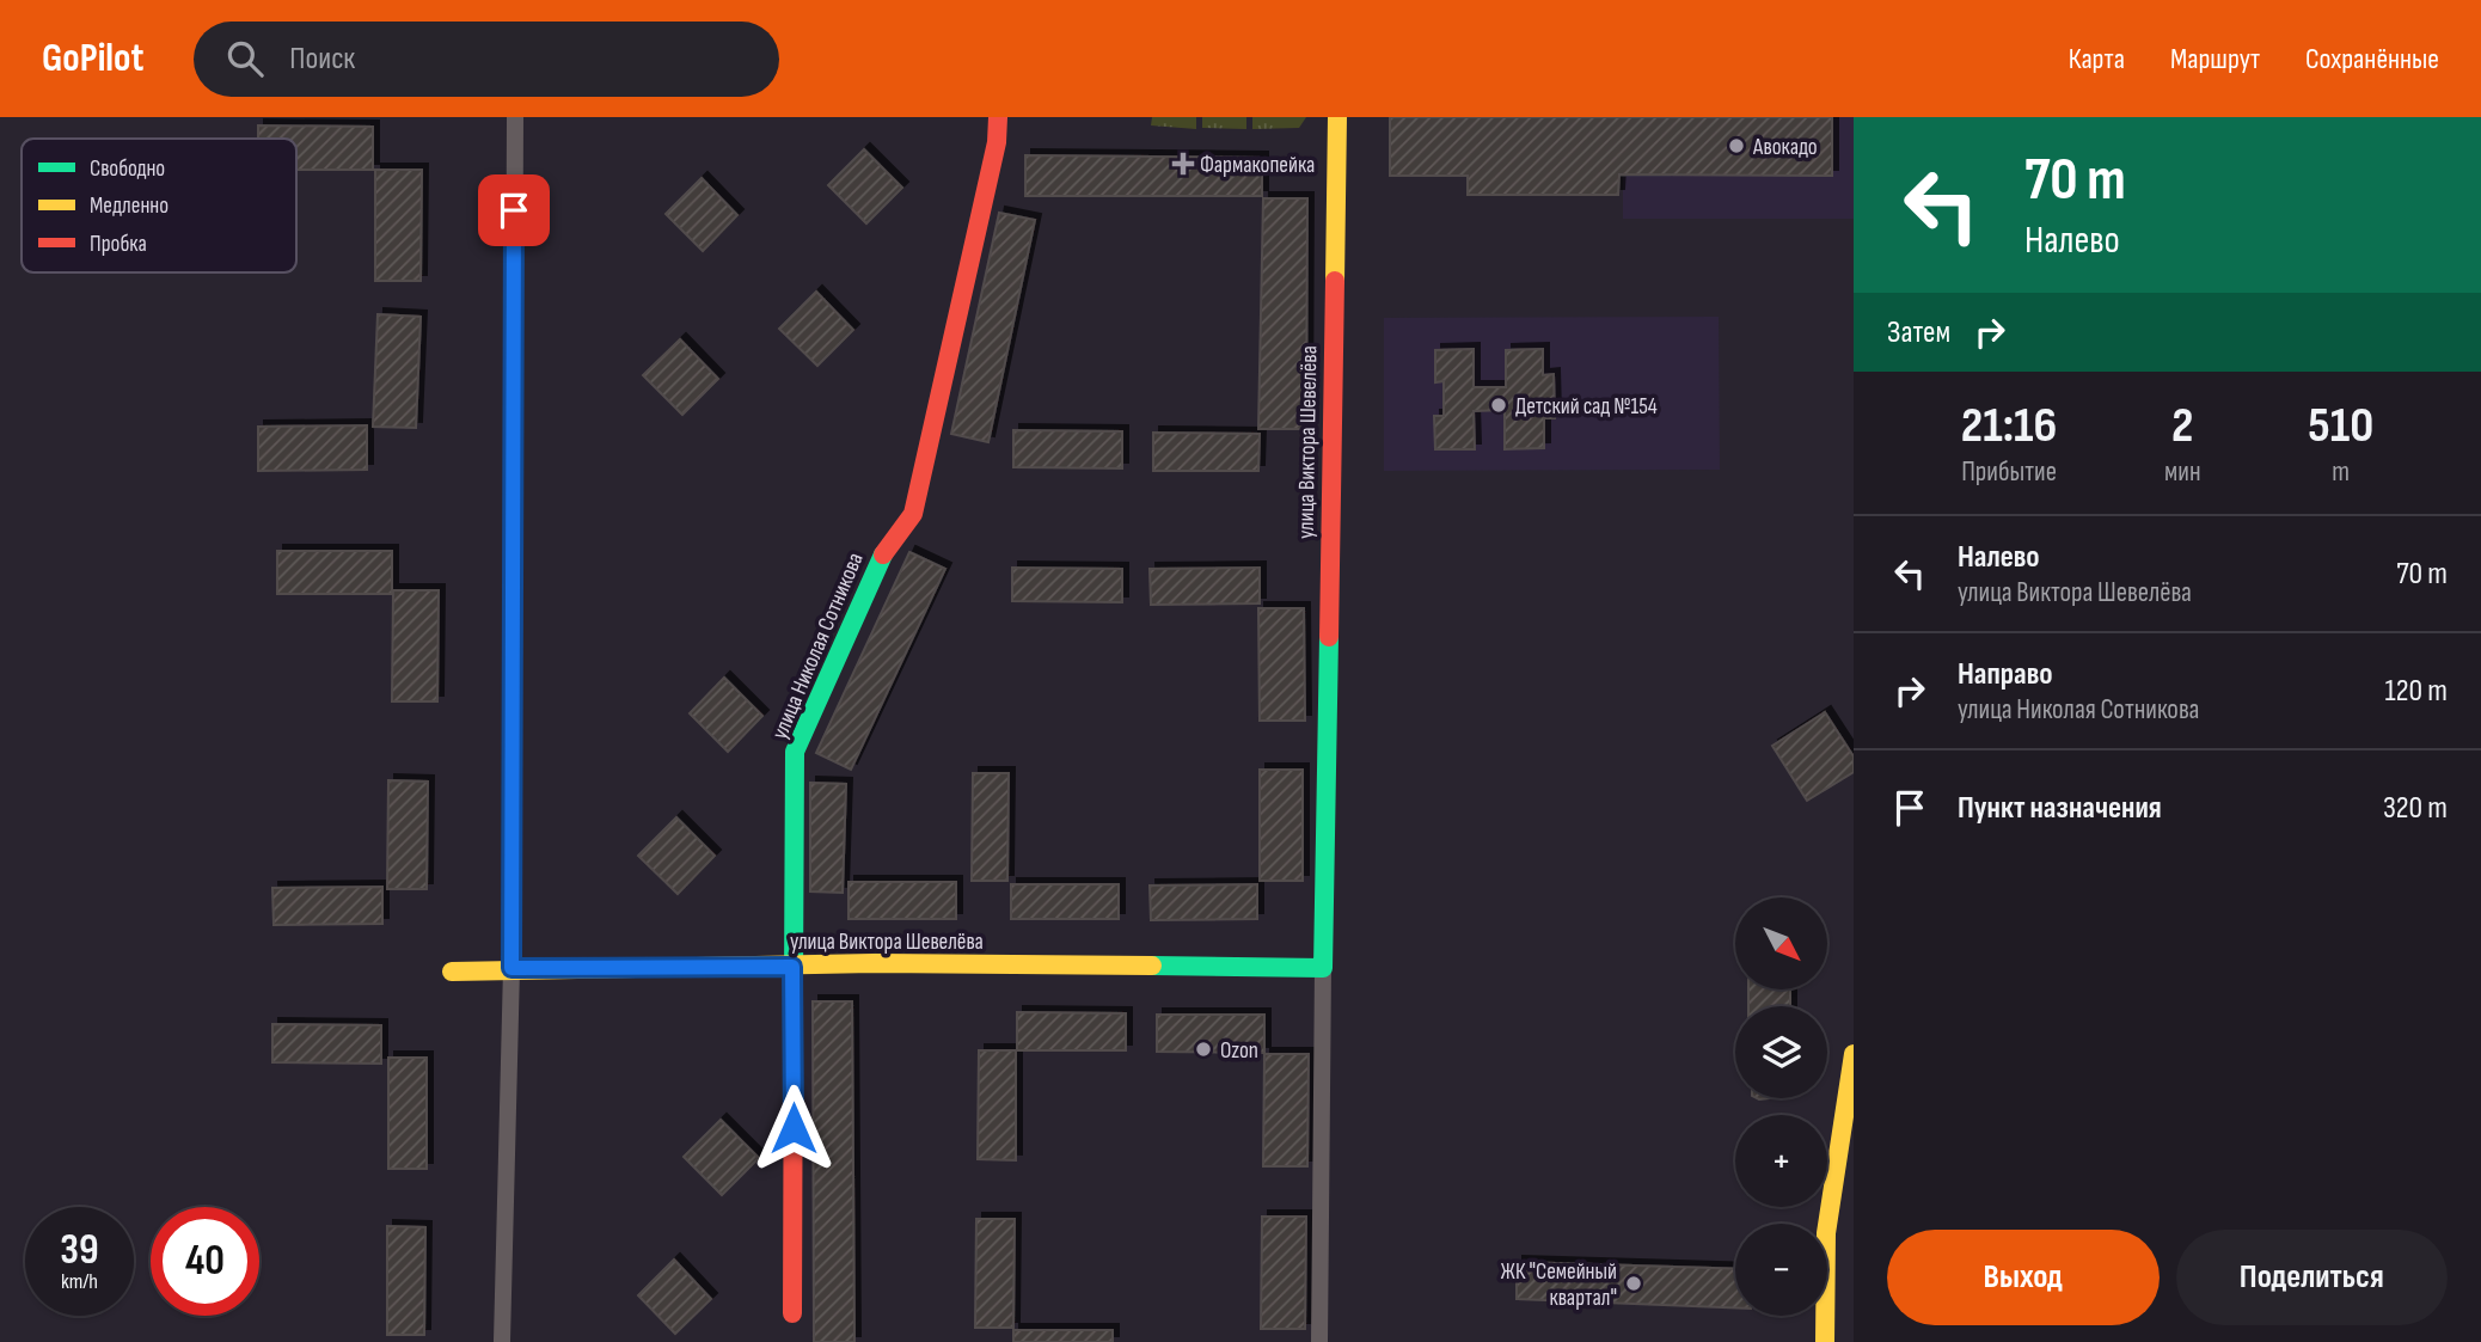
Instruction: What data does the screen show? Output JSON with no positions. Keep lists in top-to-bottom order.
{
  "streets": {
    "street": ["улица Виктора Шевелёва", "улица Николая Сотникова"]
  },
  "crossings": [
    ["улица Виктора Шевелёва", "улица Николая Сотникова"]
  ],
  "places": {
    "other": [
      "Авокадо",
      "Детский сад №154",
      "Ozon",
      "ЖК \"Семейный квартал\""
    ],
    "health": ["Фармакопейка"]
  },
  "legend": ["Свободно", "Медленно", "Пробка"],
  "north": "bottom right",
  "page": {
    "header": "GoPilot",
    "search": "Поиск",
    "nav": ["Карта", "Маршрут", "Сохранённые"],
    "turn": ["70 m", "Налево"],
    "then": "Затем",
    "eta": [
      "21:16",
      "Прибытие",
      "2",
      "мин",
      "510",
      "m"
    ],
    "list": [
      {
        "name": "Налево",
        "note": "улица Виктора Шевелёва",
        "value": "70 m"
      },
      {
        "name": "Направо",
        "note": "улица Николая Сотникова",
        "value": "120 m"
      },
      {
        "name": "Пункт назначения",
        "value": "320 m"
      }
    ],
    "map_buttons": ["+", "−"],
    "speed": "39 km/h",
    "limit": "40",
    "buttons": ["Выход", "Поделиться"]
  }
}
